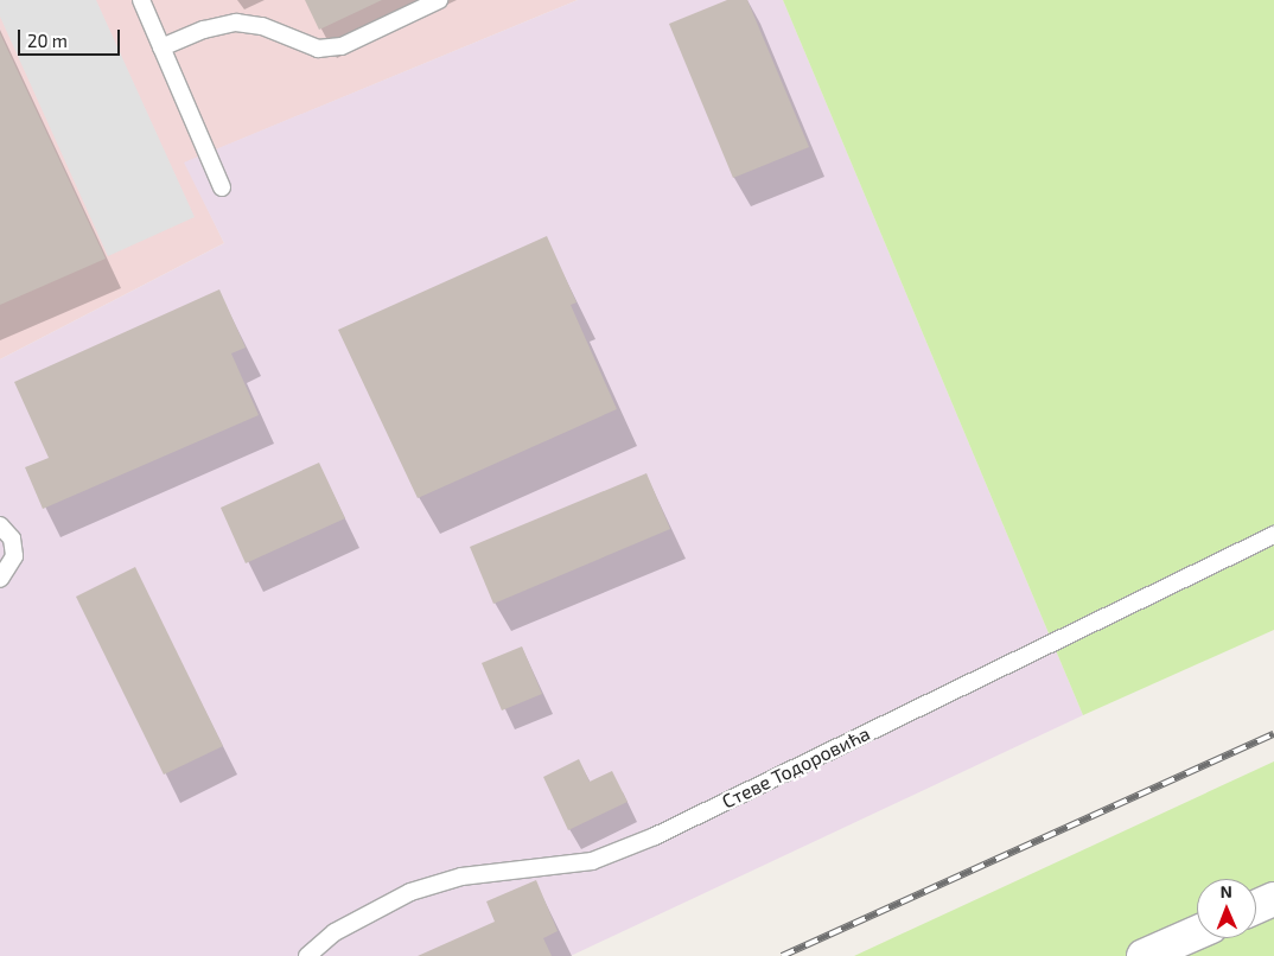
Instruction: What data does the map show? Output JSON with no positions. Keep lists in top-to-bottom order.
{
  "streets": {
    "lane": ["Стеве Тодоровића"]
  },
  "scale_bar": "20 m",
  "north": "top"
}
